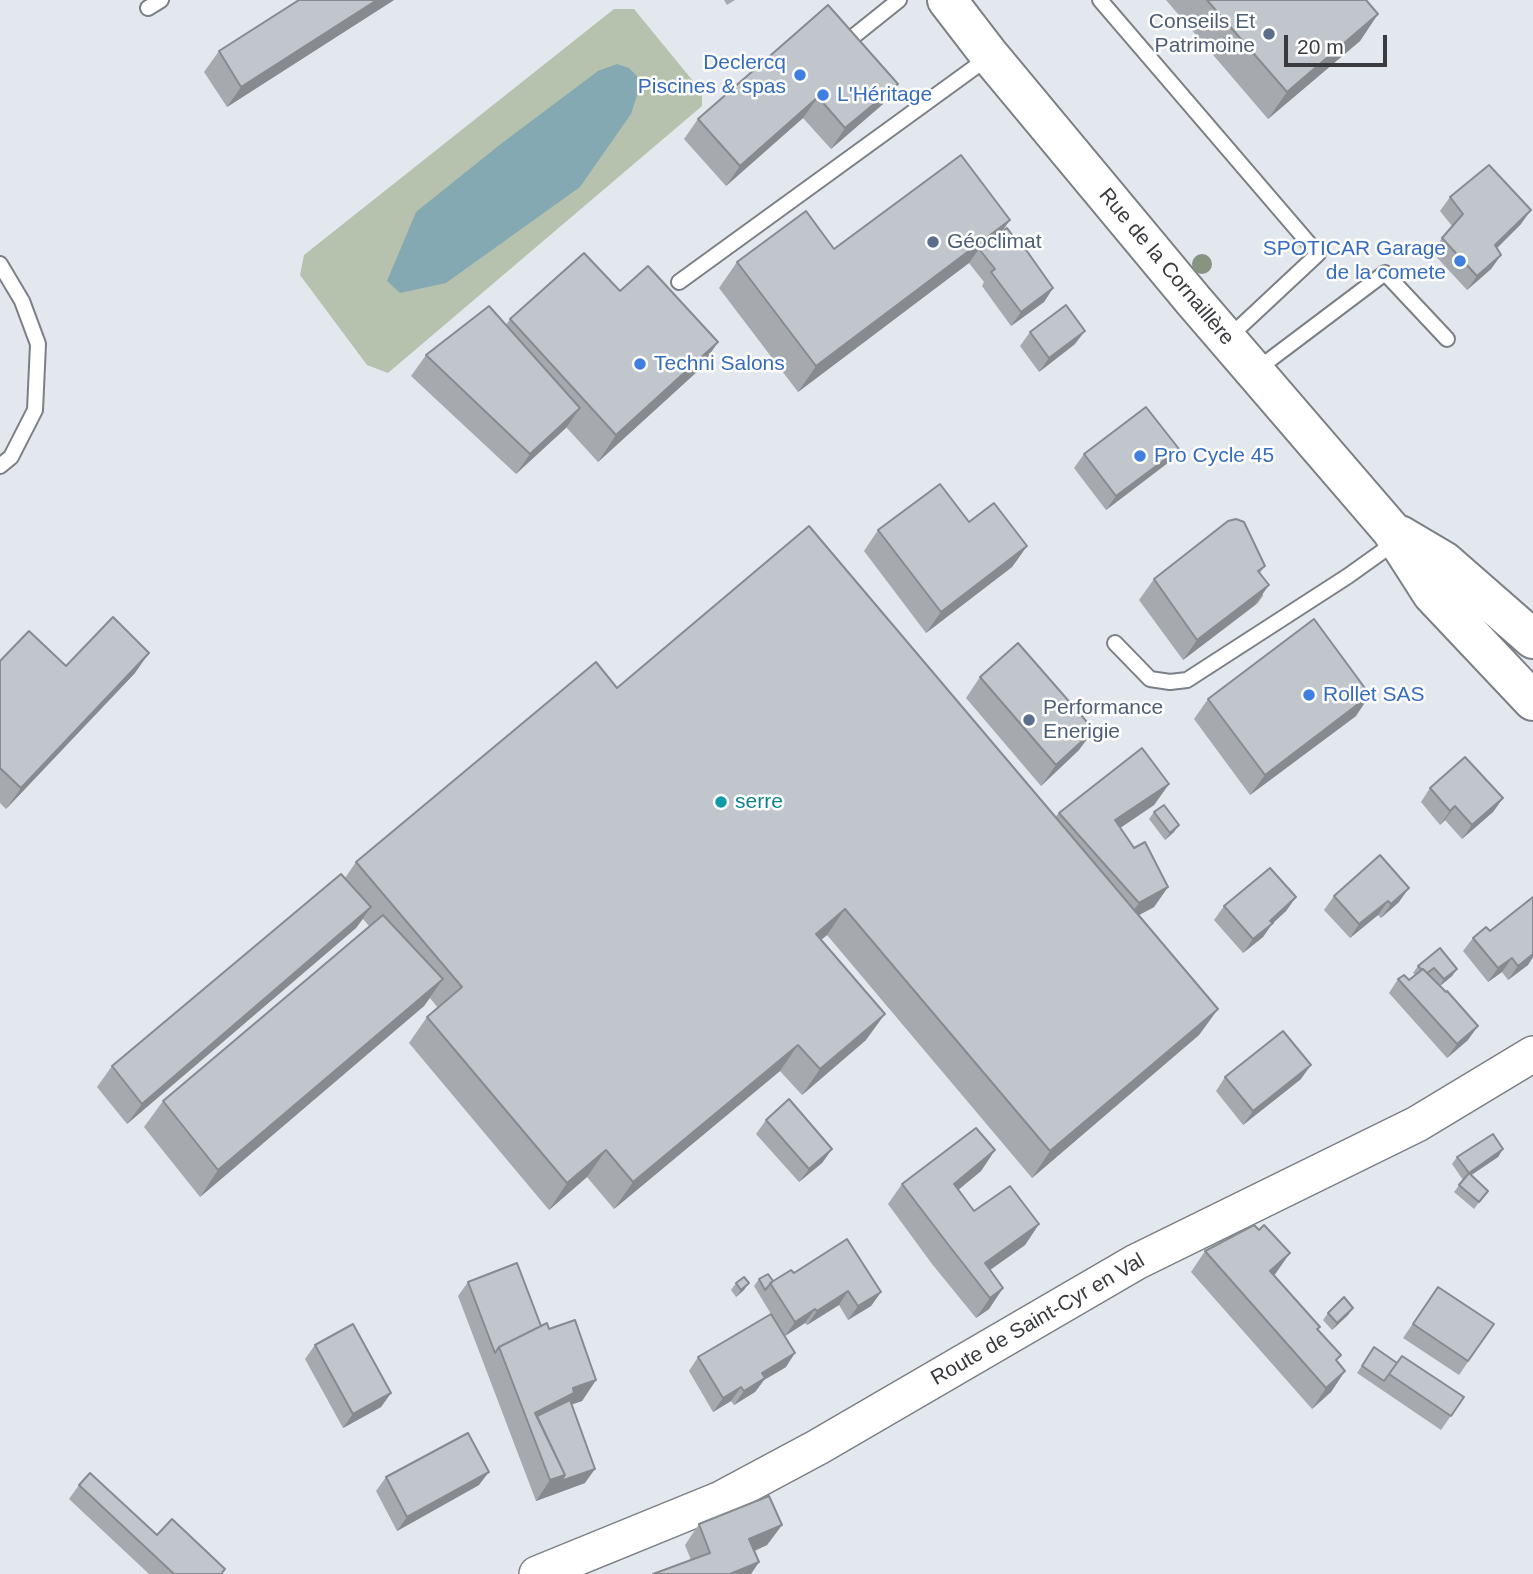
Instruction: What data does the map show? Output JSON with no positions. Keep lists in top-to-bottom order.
{
  "streets": {
    "main road": ["Rue de la Cornaillère"],
    "street": ["Route de Saint-Cyr en Val"]
  },
  "places": [
    "Conseils Et Patrimoine",
    "Declercq Piscines & spas",
    "L'Héritage",
    "Géoclimat",
    "SPOTICAR Garage de la comete",
    "Techni Salons",
    "Pro Cycle 45",
    "Rollet SAS",
    "Performance Enerigie",
    "serre"
  ],
  "scale_bar": "20 m"
}
